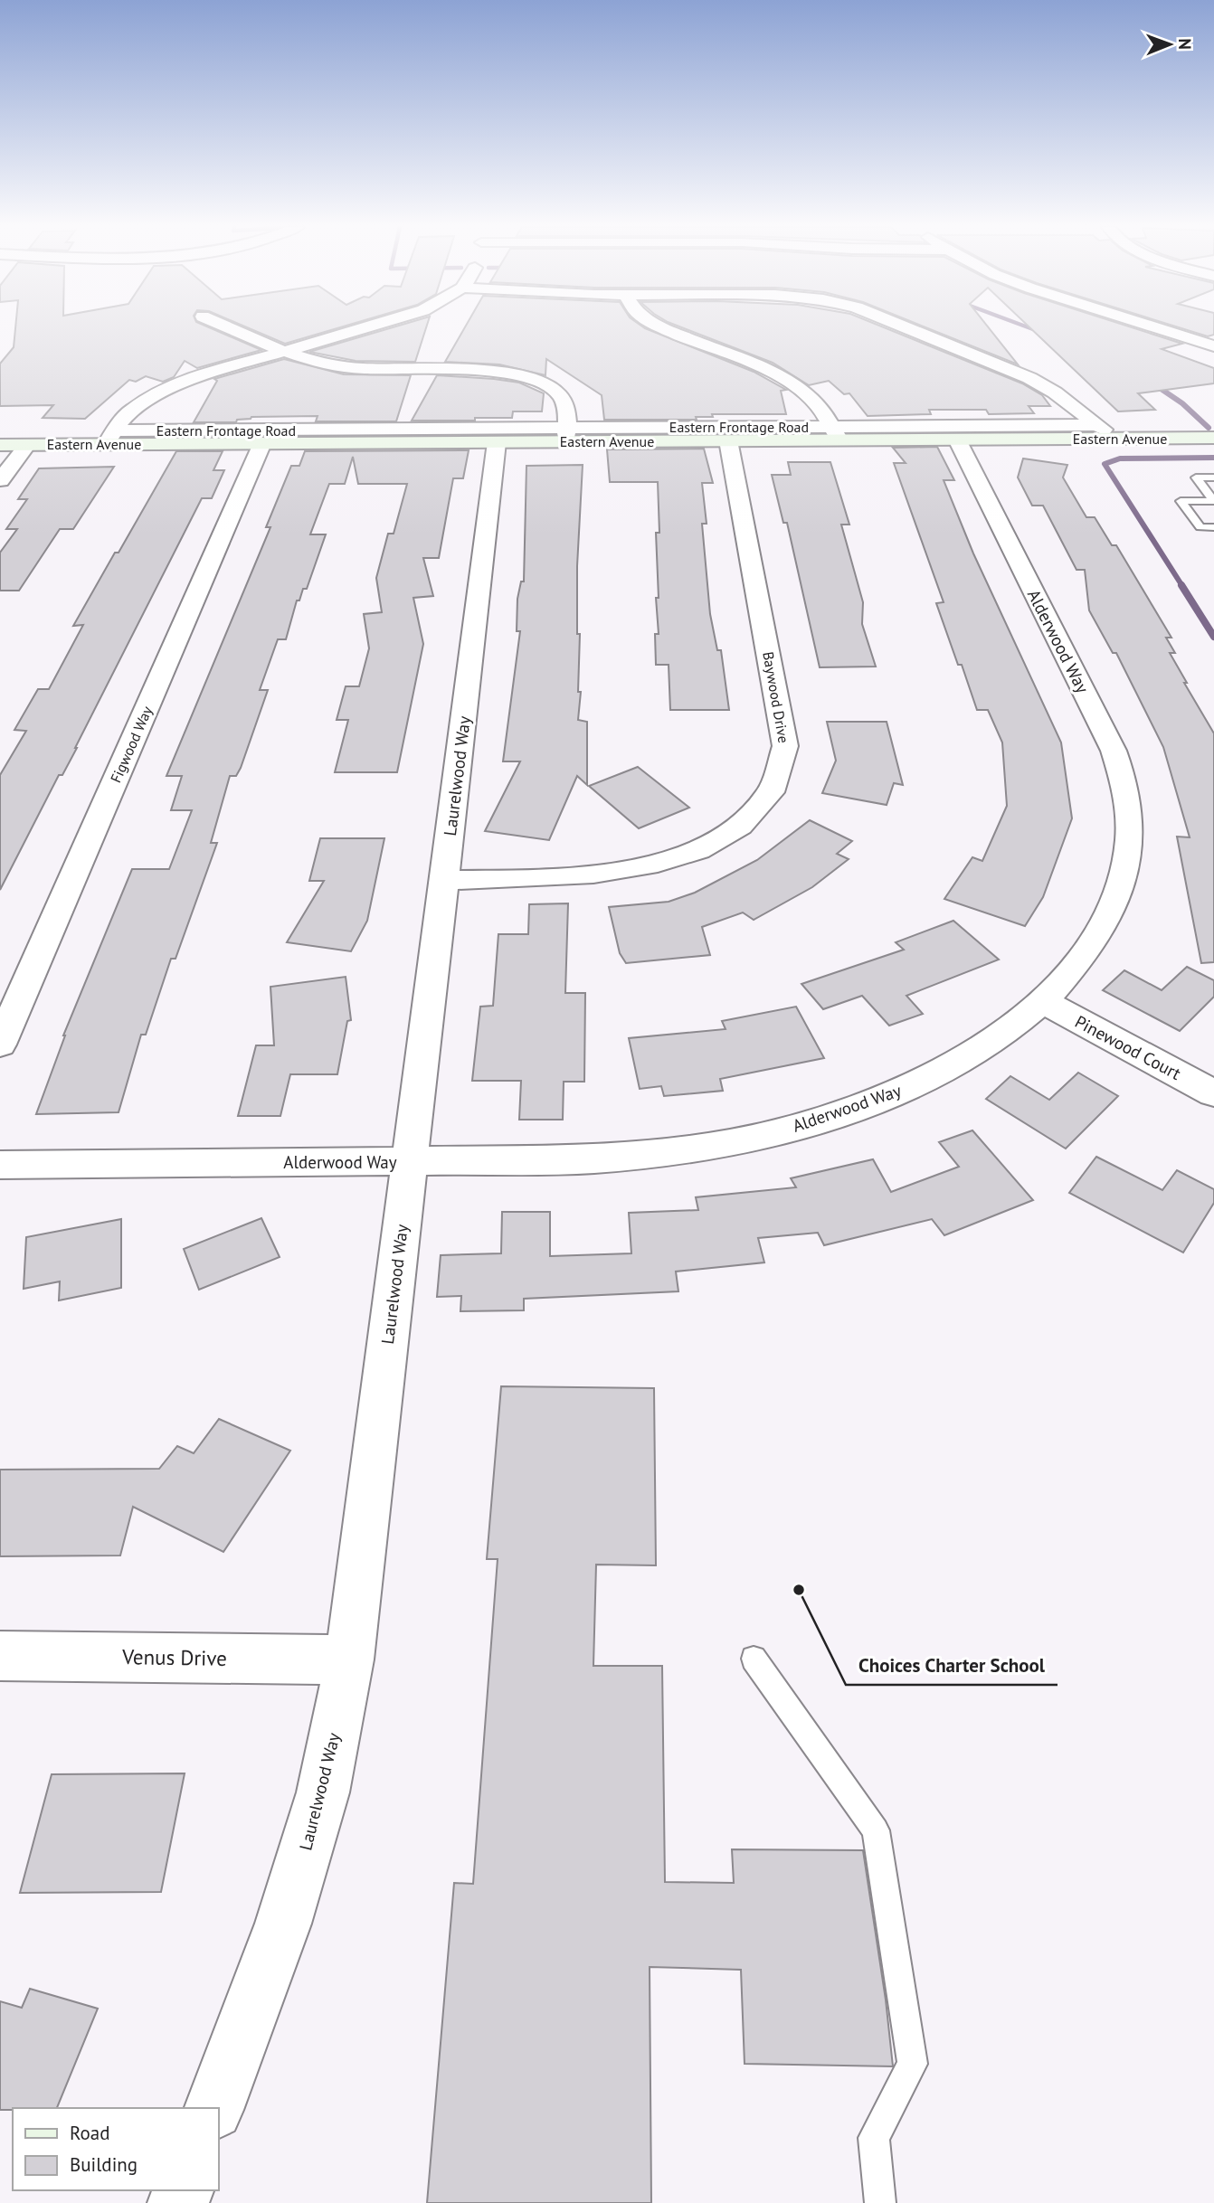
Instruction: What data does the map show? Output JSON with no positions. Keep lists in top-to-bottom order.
{
  "streets": {
    "main road": ["Eastern Avenue"],
    "street": [
      "Eastern Frontage Road",
      "Alderwood Way",
      "Baywood Drive",
      "Figwood Way",
      "Laurelwood Way",
      "Pinewood Court",
      "Venus Drive"
    ]
  },
  "crossings": [
    ["Eastern Frontage Road", "Eastern Avenue"],
    ["Eastern Avenue", "Alderwood Way"],
    ["Eastern Avenue", "Baywood Drive"],
    ["Eastern Avenue", "Figwood Way"],
    ["Eastern Avenue", "Laurelwood Way"],
    ["Alderwood Way", "Laurelwood Way"],
    ["Alderwood Way", "Pinewood Court"],
    ["Baywood Drive", "Laurelwood Way"],
    ["Laurelwood Way", "Venus Drive"]
  ],
  "places": ["Choices Charter School"],
  "legend": ["Road", "Building"],
  "north": "right"
}
